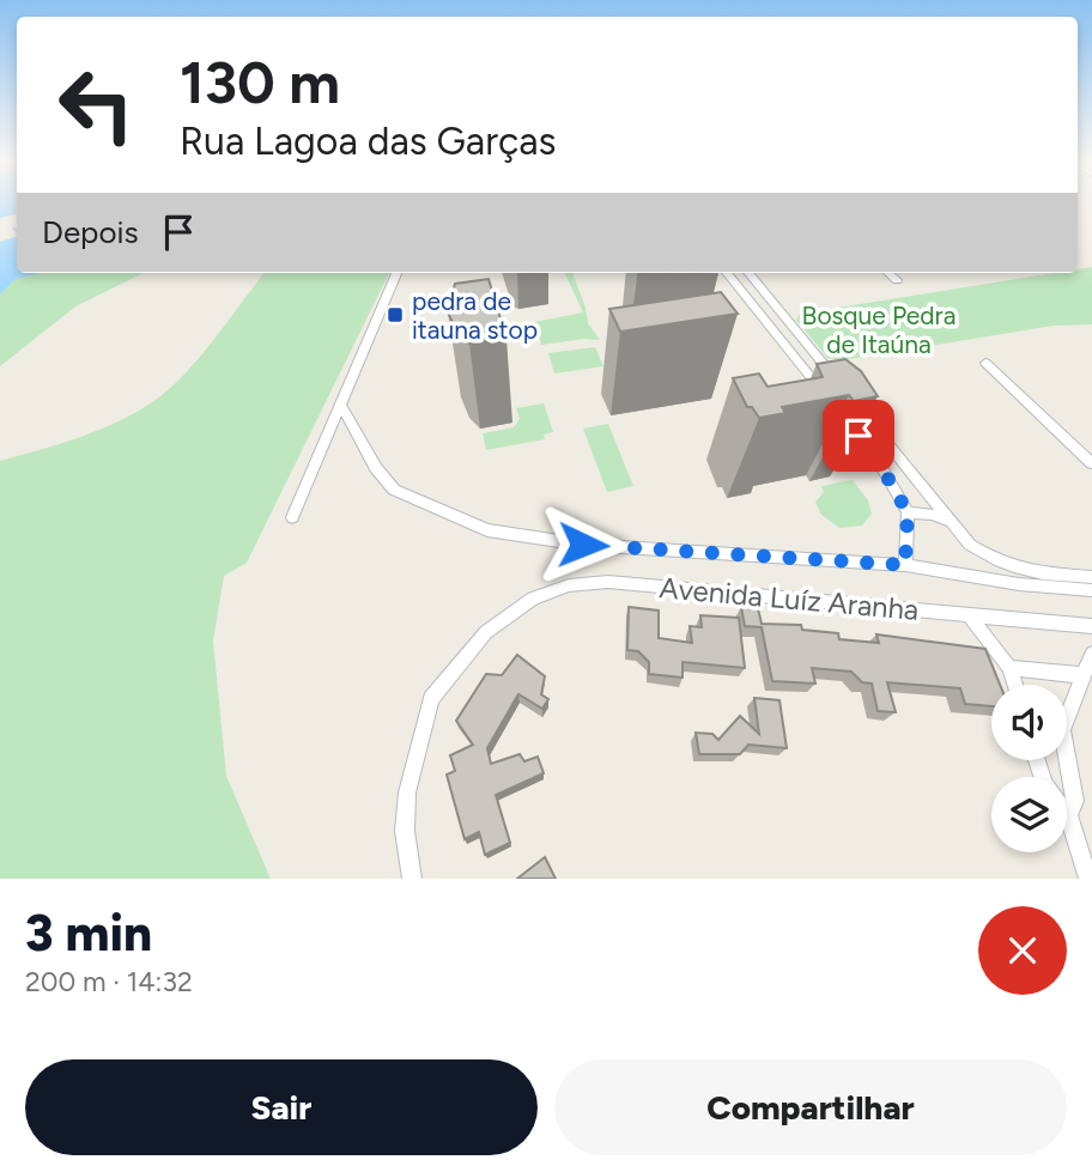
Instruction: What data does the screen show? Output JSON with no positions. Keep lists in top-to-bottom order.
{
  "streets": {
    "street": ["Avenida Luíz Aranha"]
  },
  "parks": ["Bosque Pedra de Itaúna"],
  "places": {
    "transit": ["pedra de itauna stop"]
  },
  "page": {
    "turn": ["130 m", "Rua Lagoa das Garças"],
    "then": "Depois",
    "heading": ["3 min", "200 m · 14:32"],
    "buttons": ["Sair", "Compartilhar"]
  }
}
